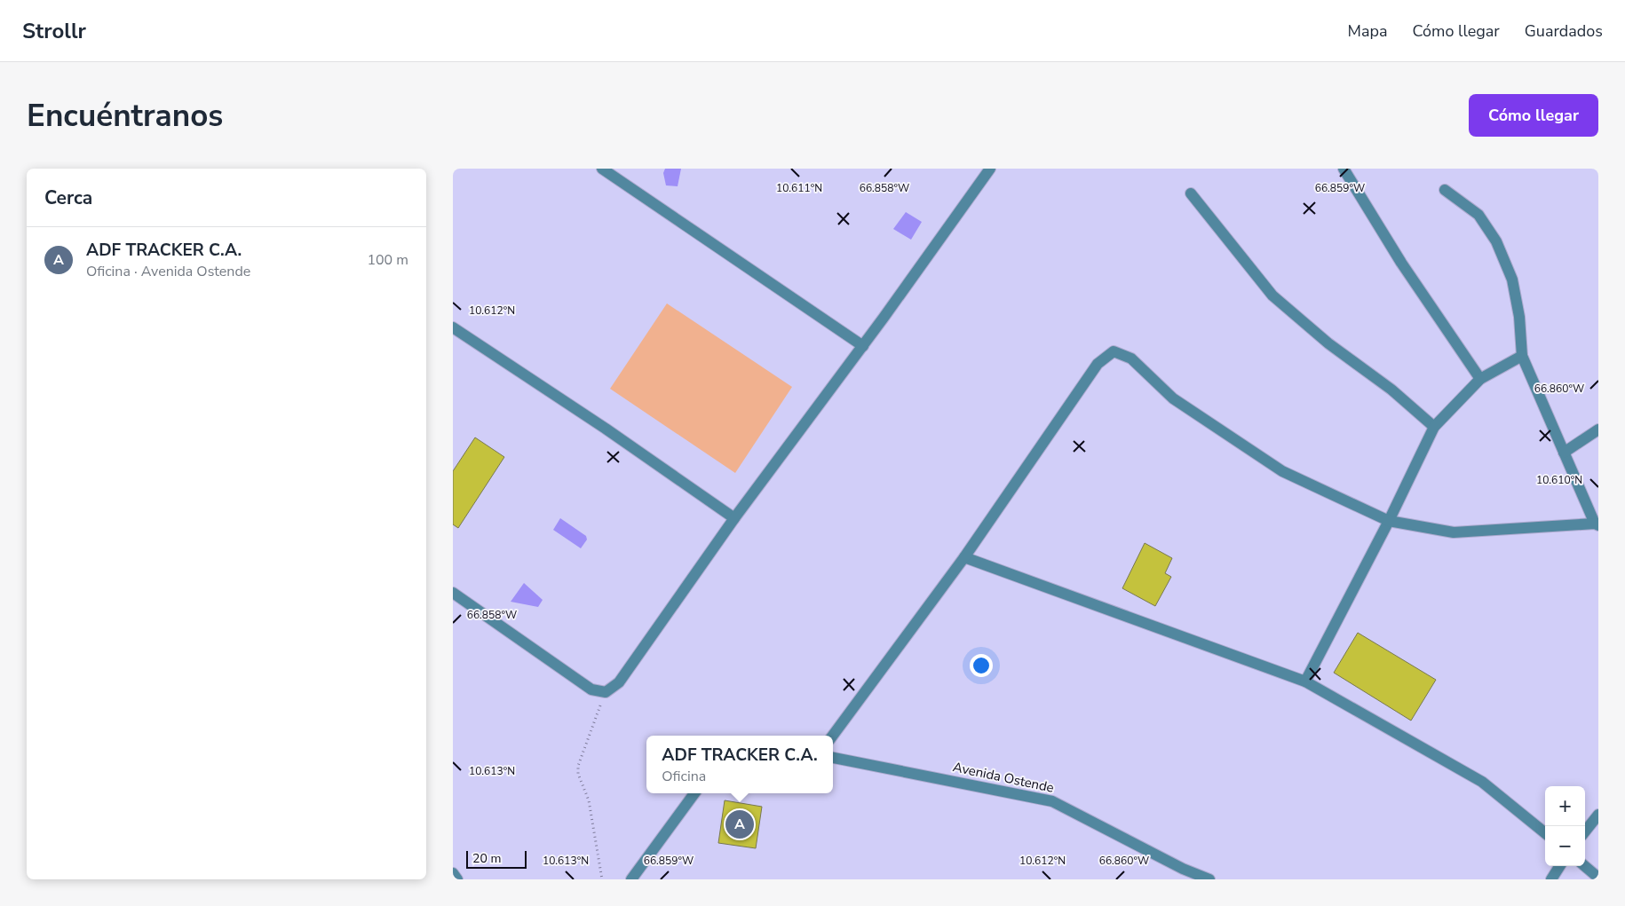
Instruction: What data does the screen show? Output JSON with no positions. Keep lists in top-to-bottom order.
{
  "streets": {
    "street": ["Avenida Ostende"]
  },
  "scale_bar": "20 m",
  "page": {
    "header": "Strollr",
    "nav": ["Mapa", "Cómo llegar", "Guardados"],
    "buttons": "Cómo llegar",
    "title": "Encuéntranos",
    "heading": "Cerca",
    "list": [
      {
        "mark": "A",
        "name": "ADF TRACKER C.A.",
        "note": "Oficina · Avenida Ostende",
        "value": "100 m"
      }
    ],
    "popup": ["ADF TRACKER C.A.", "Oficina"],
    "map_buttons": ["+", "−"],
    "pins": "A",
    "scale": "20 m"
  },
  "coordinates": [
    "10.611°N",
    "66.858°W",
    "66.859°W",
    "10.612°N",
    "66.860°W",
    "10.610°N",
    "10.613°N"
  ]
}
